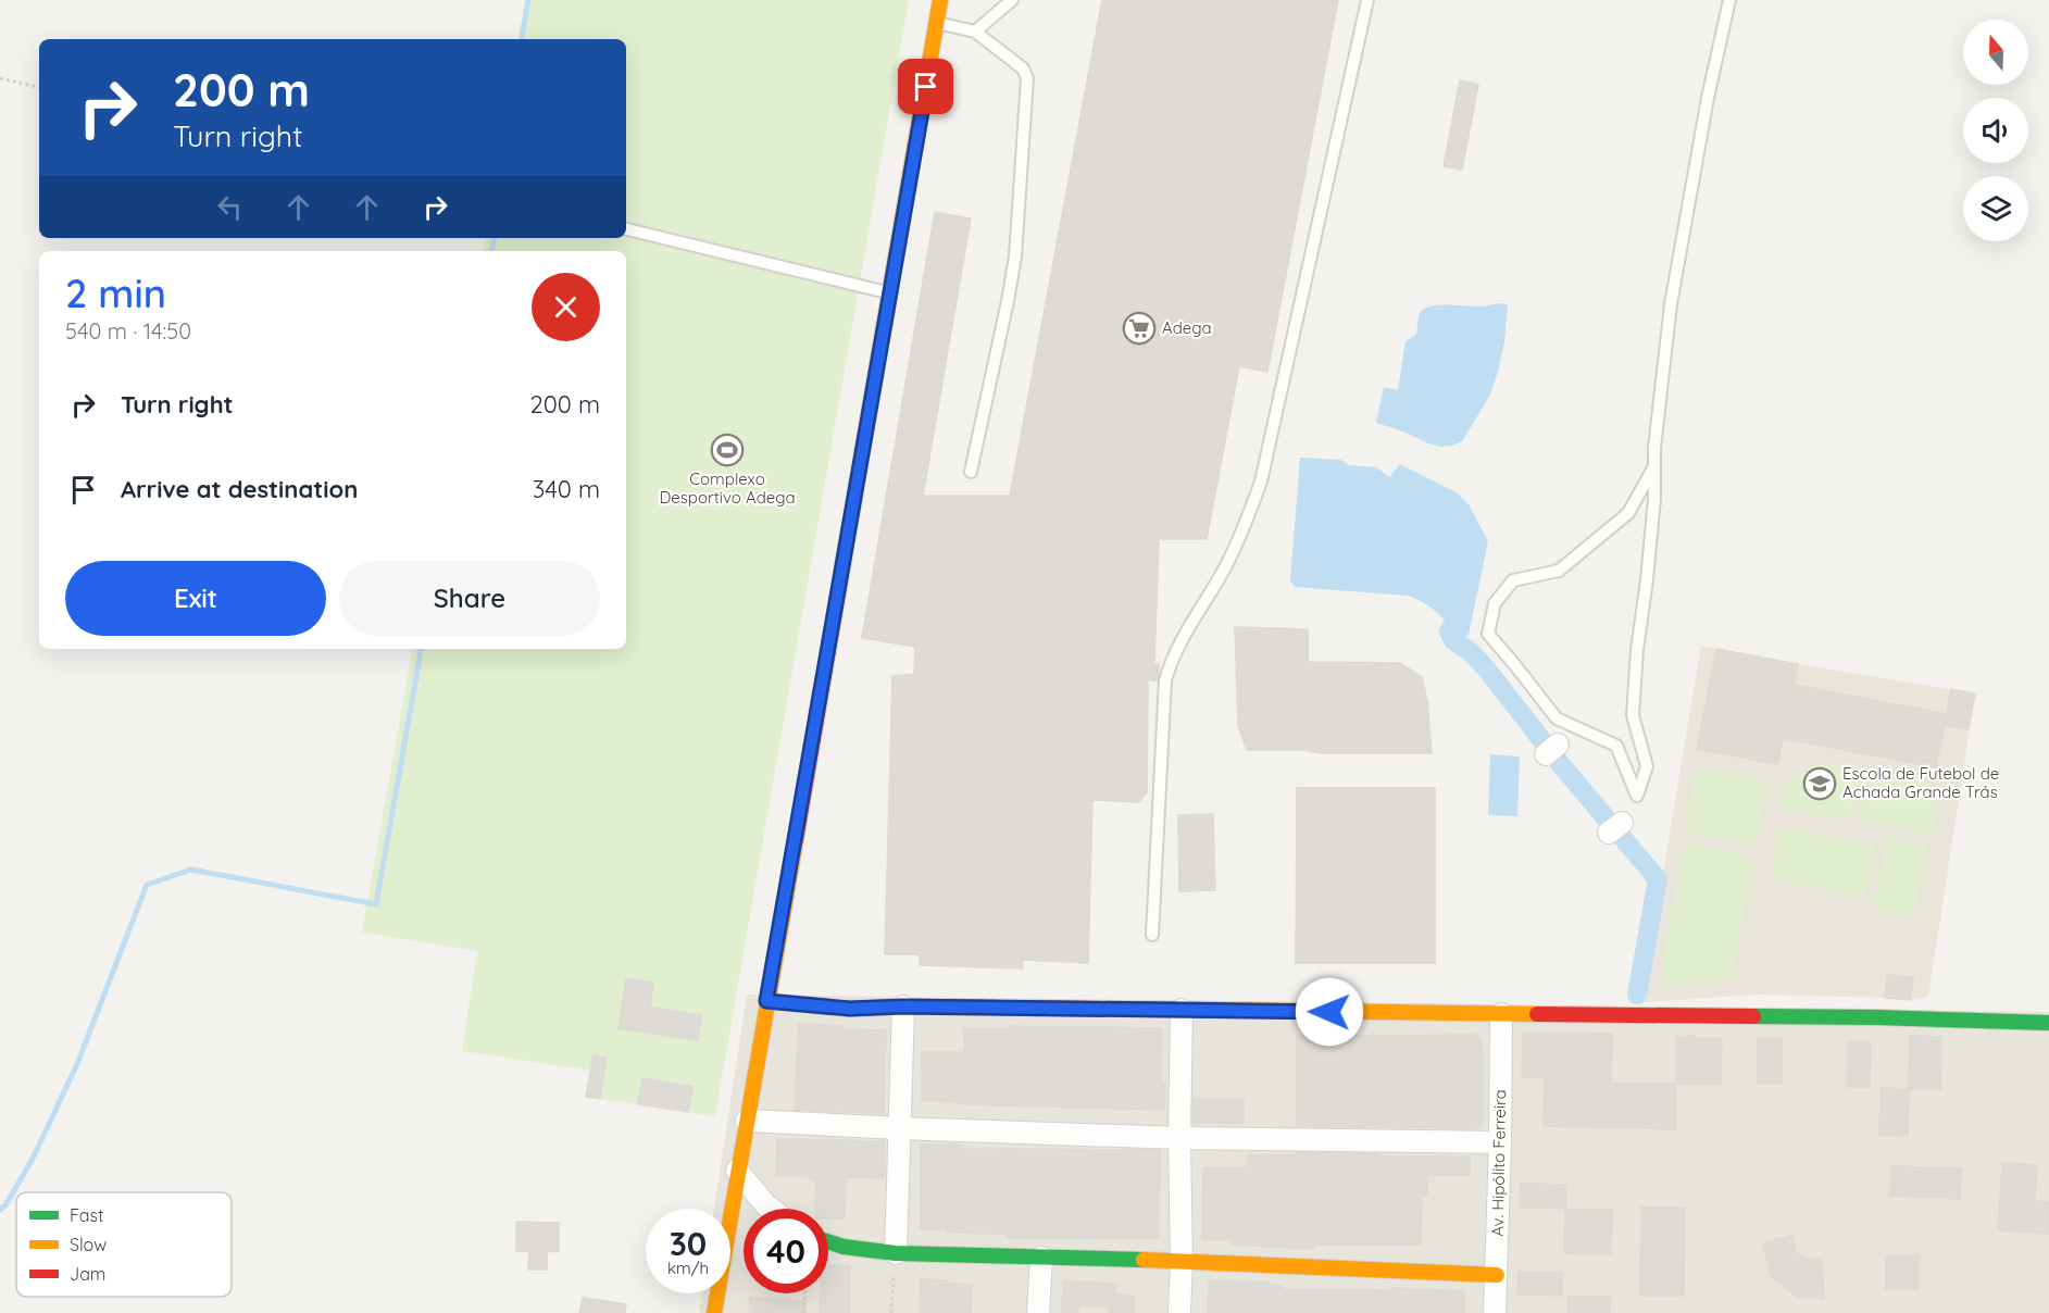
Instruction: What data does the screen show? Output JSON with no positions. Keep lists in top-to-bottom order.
{
  "streets": {
    "street": ["Av. Hipólito Ferreira"]
  },
  "places": {
    "supermarket": ["Adega"],
    "sports": ["Complexo Desportivo Adega"],
    "school or university": ["Escola de Futebol de Achada Grande Trás"]
  },
  "legend": ["Fast", "Slow", "Jam"],
  "north": "top",
  "page": {
    "turn": ["200 m", "Turn right"],
    "heading": ["2 min", "540 m · 14:50"],
    "list": [
      {
        "name": "Turn right",
        "value": "200 m"
      },
      {
        "name": "Arrive at destination",
        "value": "340 m"
      }
    ],
    "buttons": ["Exit", "Share"],
    "speed": "30 km/h",
    "limit": "40"
  }
}
